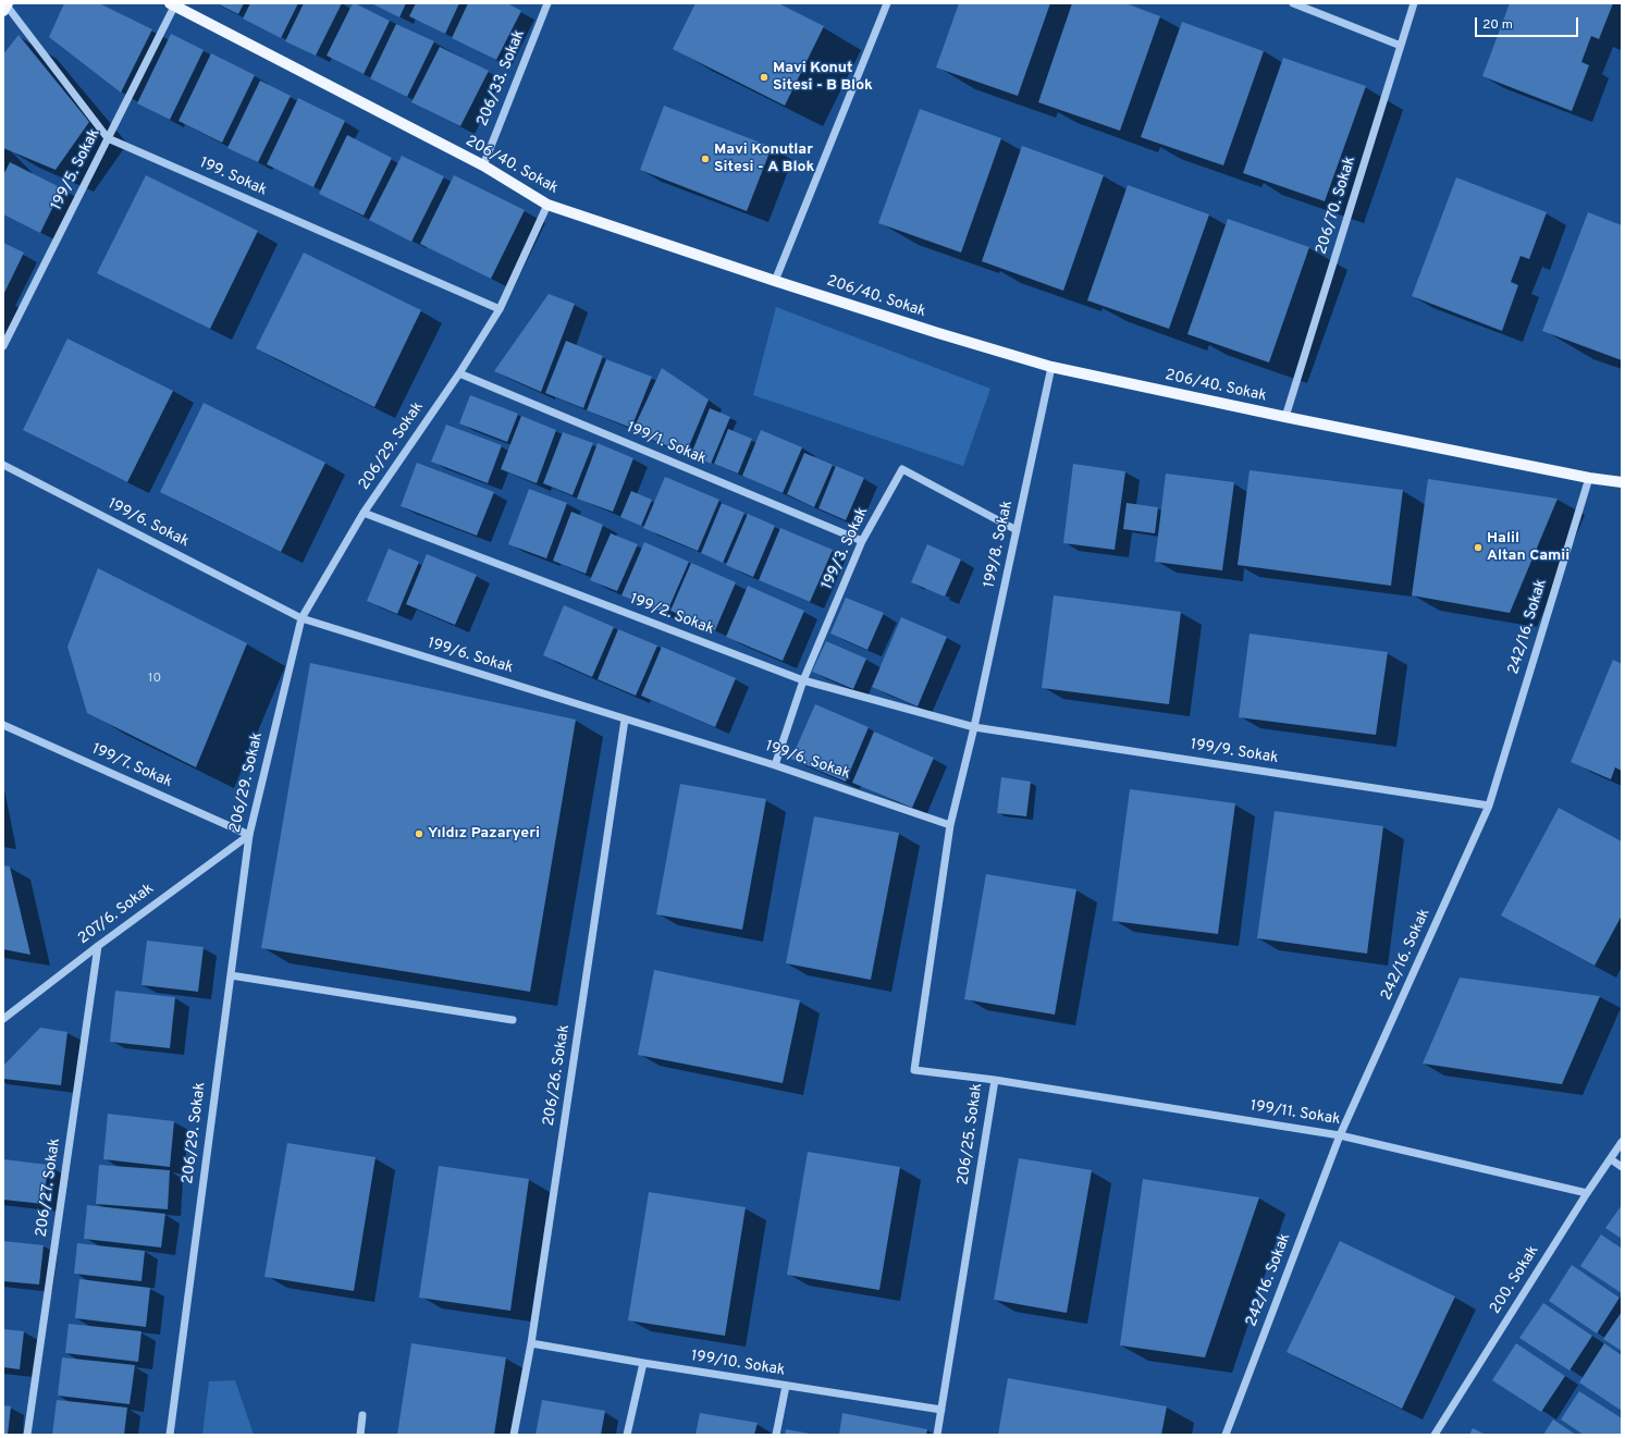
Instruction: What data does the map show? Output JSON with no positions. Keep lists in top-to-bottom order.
{
  "streets": {
    "main road": ["206/40. Sokak"],
    "street": [
      "206/33. Sokak",
      "199/5. Sokak",
      "199. Sokak",
      "206/70. Sokak",
      "199/1. Sokak",
      "206/29. Sokak",
      "199/6. Sokak",
      "199/8. Sokak",
      "199/3. Sokak",
      "199/2. Sokak",
      "242/16. Sokak",
      "199/9. Sokak",
      "199/7. Sokak",
      "207/6. Sokak",
      "206/26. Sokak",
      "199/11. Sokak",
      "206/25. Sokak",
      "206/27. Sokak",
      "200. Sokak",
      "199/10. Sokak"
    ]
  },
  "crossings": [
    ["206/33. Sokak", "206/40. Sokak"],
    ["206/40. Sokak", "199/5. Sokak"],
    ["206/40. Sokak", "206/70. Sokak"],
    ["206/40. Sokak", "206/29. Sokak"],
    ["206/40. Sokak", "199/8. Sokak"],
    ["206/40. Sokak", "242/16. Sokak"],
    ["199/5. Sokak", "199. Sokak"],
    ["199. Sokak", "206/29. Sokak"],
    ["199/1. Sokak", "206/29. Sokak"],
    ["199/1. Sokak", "199/3. Sokak"],
    ["206/29. Sokak", "199/6. Sokak"],
    ["206/29. Sokak", "199/2. Sokak"],
    ["206/29. Sokak", "199/7. Sokak"],
    ["206/29. Sokak", "207/6. Sokak"],
    ["199/6. Sokak", "199/3. Sokak"],
    ["199/6. Sokak", "206/26. Sokak"],
    ["199/6. Sokak", "206/25. Sokak"],
    ["199/8. Sokak", "199/3. Sokak"],
    ["199/8. Sokak", "199/2. Sokak"],
    ["199/8. Sokak", "199/9. Sokak"],
    ["199/8. Sokak", "206/25. Sokak"],
    ["199/3. Sokak", "199/2. Sokak"],
    ["199/2. Sokak", "199/9. Sokak"],
    ["199/2. Sokak", "206/25. Sokak"],
    ["242/16. Sokak", "199/9. Sokak"],
    ["242/16. Sokak", "199/11. Sokak"],
    ["199/9. Sokak", "206/25. Sokak"],
    ["199/7. Sokak", "207/6. Sokak"],
    ["207/6. Sokak", "206/27. Sokak"],
    ["206/26. Sokak", "199/10. Sokak"],
    ["199/11. Sokak", "206/25. Sokak"],
    ["199/11. Sokak", "200. Sokak"],
    ["206/25. Sokak", "199/10. Sokak"]
  ],
  "places": [
    "Mavi Konut Sitesi - B Blok",
    "Mavi Konutlar Sitesi - A Blok",
    "Halil Altan Camii",
    "Yıldız Pazaryeri"
  ],
  "house_numbers": ["10"],
  "scale_bar": "20 m"
}
